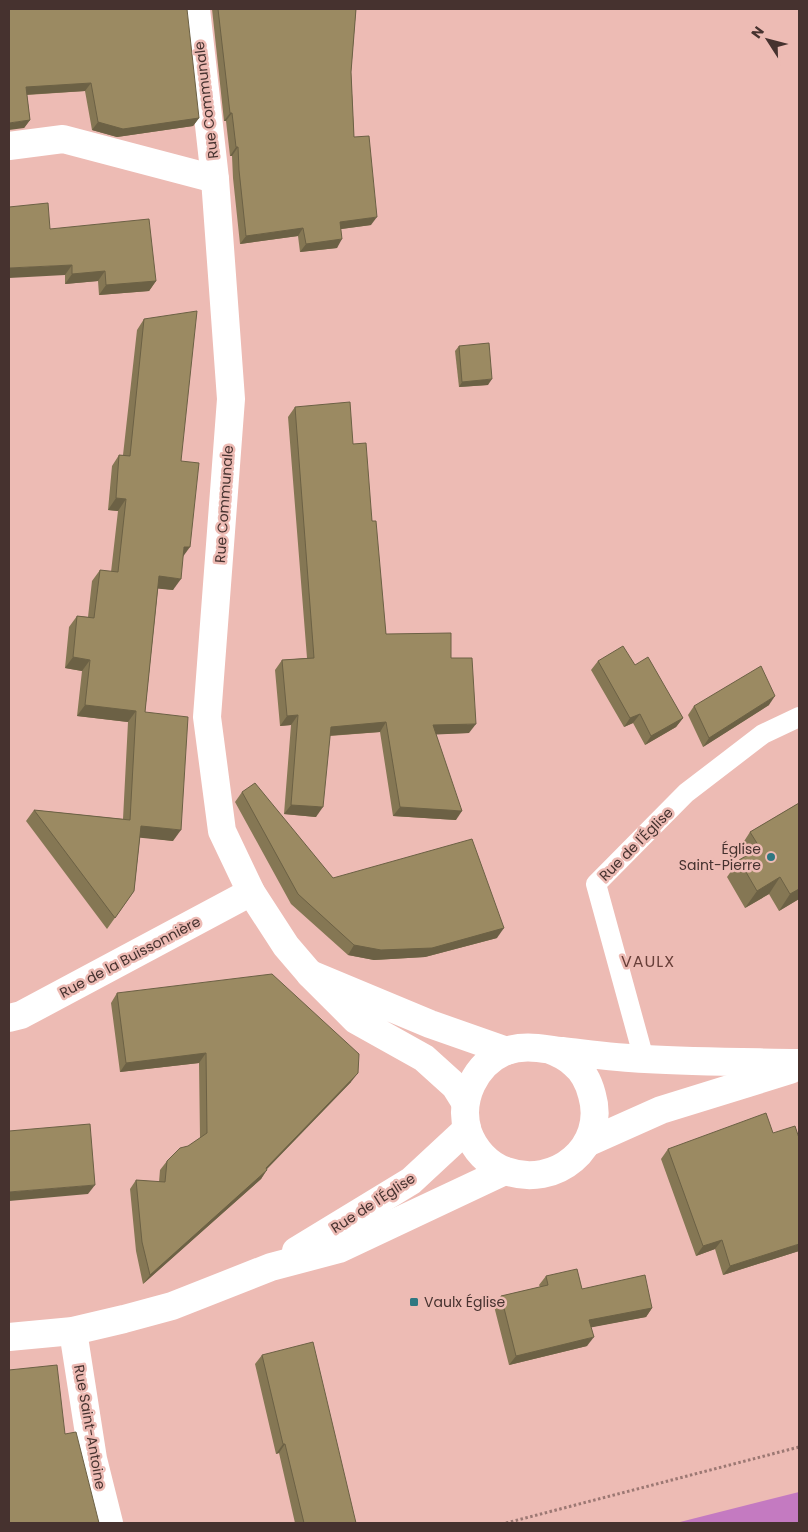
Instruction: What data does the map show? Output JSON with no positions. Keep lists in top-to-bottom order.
{
  "streets": {
    "street": [
      "Rue Communale",
      "Rue de l'Église",
      "Rue de la Buissonnière",
      "Rue Saint-Antoine"
    ]
  },
  "crossings": [
    ["Rue Communale", "Rue de l'Église"],
    ["Rue Communale", "Rue de la Buissonnière"]
  ],
  "districts": ["VAULX"],
  "places": {
    "other": ["Église Saint-Pierre"],
    "transit": ["Vaulx Église"]
  },
  "north": "top left"
}
